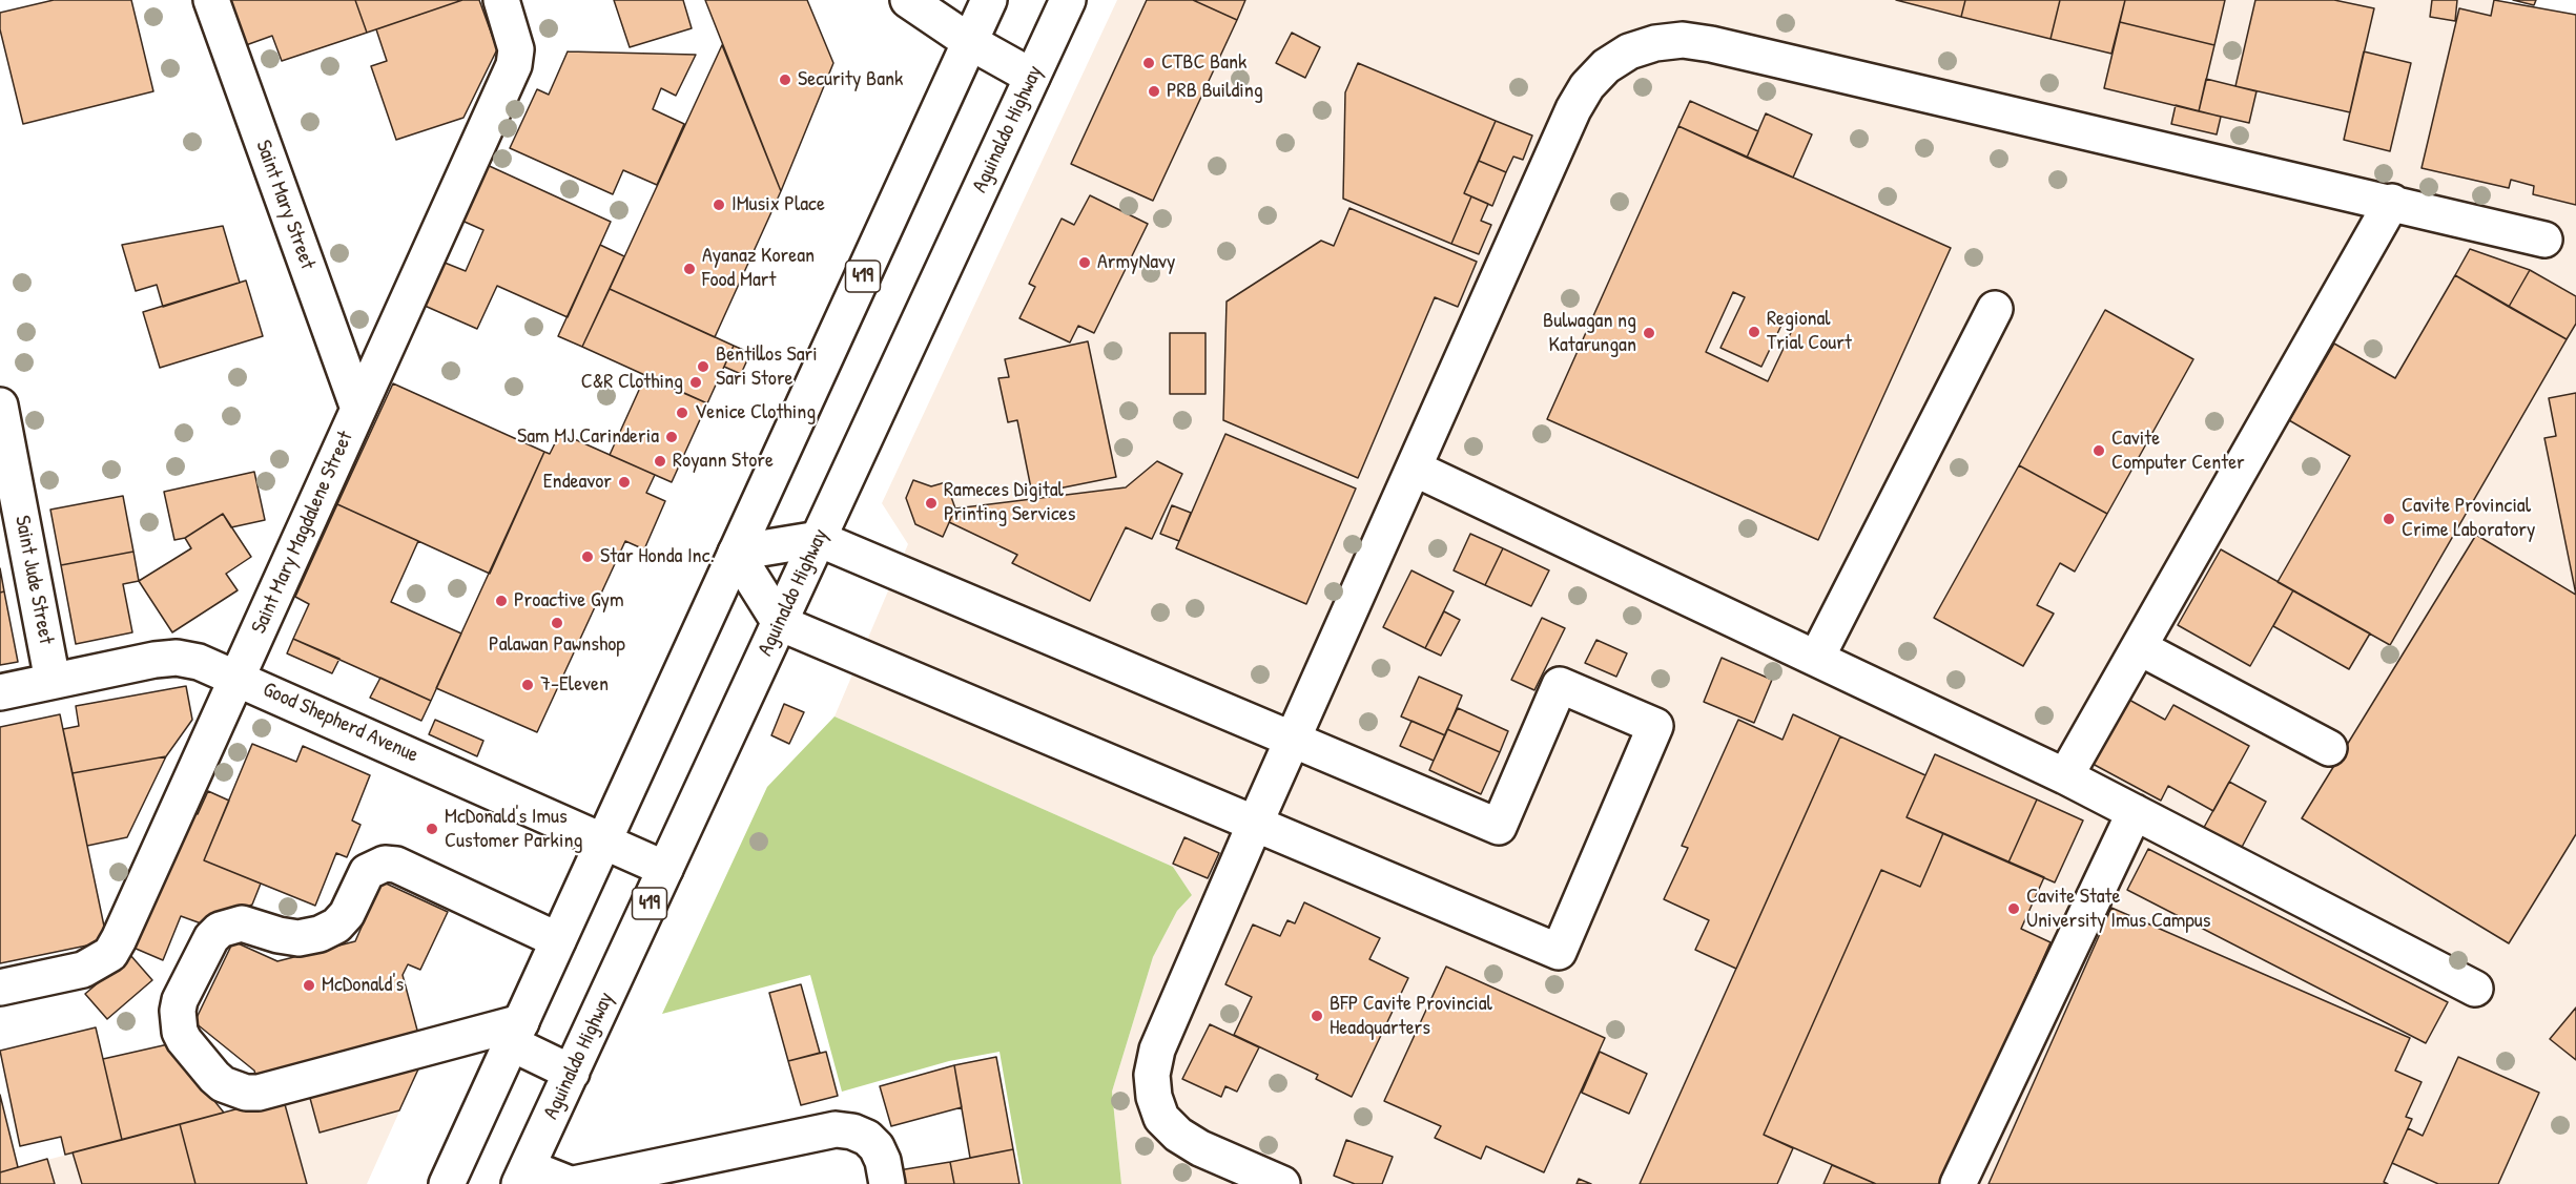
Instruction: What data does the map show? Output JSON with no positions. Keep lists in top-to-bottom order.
{
  "streets": {
    "main road": [
      "Aguinaldo Highway",
      "Saint Mary Street",
      "419",
      "Saint Mary Magdalene Street",
      "Saint Jude Street",
      "Good Shepherd Avenue"
    ]
  },
  "crossings": [
    ["Aguinaldo Highway", "Good Shepherd Avenue"],
    ["Saint Mary Street", "Saint Mary Magdalene Street"],
    ["419", "Good Shepherd Avenue"],
    ["Saint Mary Magdalene Street", "Good Shepherd Avenue"],
    ["Saint Jude Street", "Good Shepherd Avenue"]
  ],
  "places": [
    "CTBC Bank",
    "Security Bank",
    "PRB Building",
    "IMusix Place",
    "ArmyNavy",
    "Ayanaz Korean Food Mart",
    "Regional Trial Court",
    "Bulwagan ng Katarungan",
    "Bentillos Sari Sari Store",
    "C&R Clothing",
    "Venice Clothing",
    "Sam MJ Carinderia",
    "Cavite Computer Center",
    "Royann Store",
    "Endeavor",
    "Rameces Digital Printing Services",
    "Cavite Provincial Crime Laboratory",
    "Star Honda Inc.",
    "Proactive Gym",
    "Palawan Pawnshop",
    "7-Eleven",
    "McDonald's Imus Customer Parking",
    "Cavite State University Imus Campus",
    "McDonald's",
    "BFP Cavite Provincial Headquarters"
  ]
}
